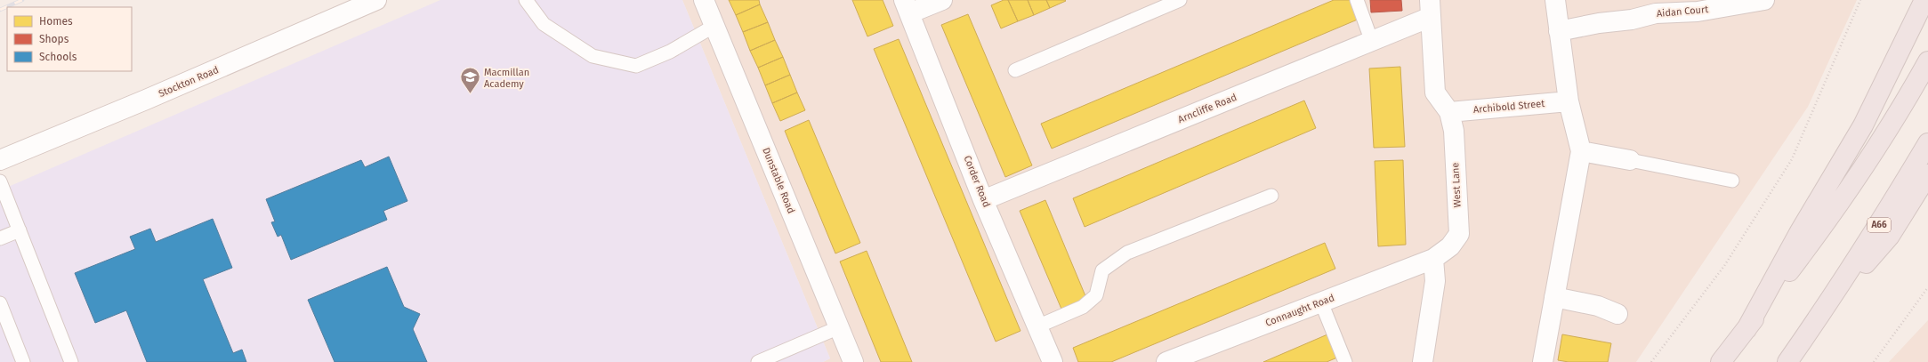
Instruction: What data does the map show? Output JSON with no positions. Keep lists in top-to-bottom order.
{
  "streets": {
    "highway": ["A66"],
    "street": [
      "Aidan Court",
      "Stockton Road",
      "Archibold Street",
      "Arncliffe Road",
      "Dunstable Road",
      "Corder Road",
      "West Lane",
      "Connaught Road"
    ]
  },
  "crossings": [
    ["Archibold Street", "West Lane"],
    ["Arncliffe Road", "Corder Road"],
    ["Arncliffe Road", "West Lane"],
    ["West Lane", "Connaught Road"]
  ],
  "places": {
    "school or university": ["Macmillan Academy"]
  },
  "legend": ["Homes", "Shops", "Schools"]
}
